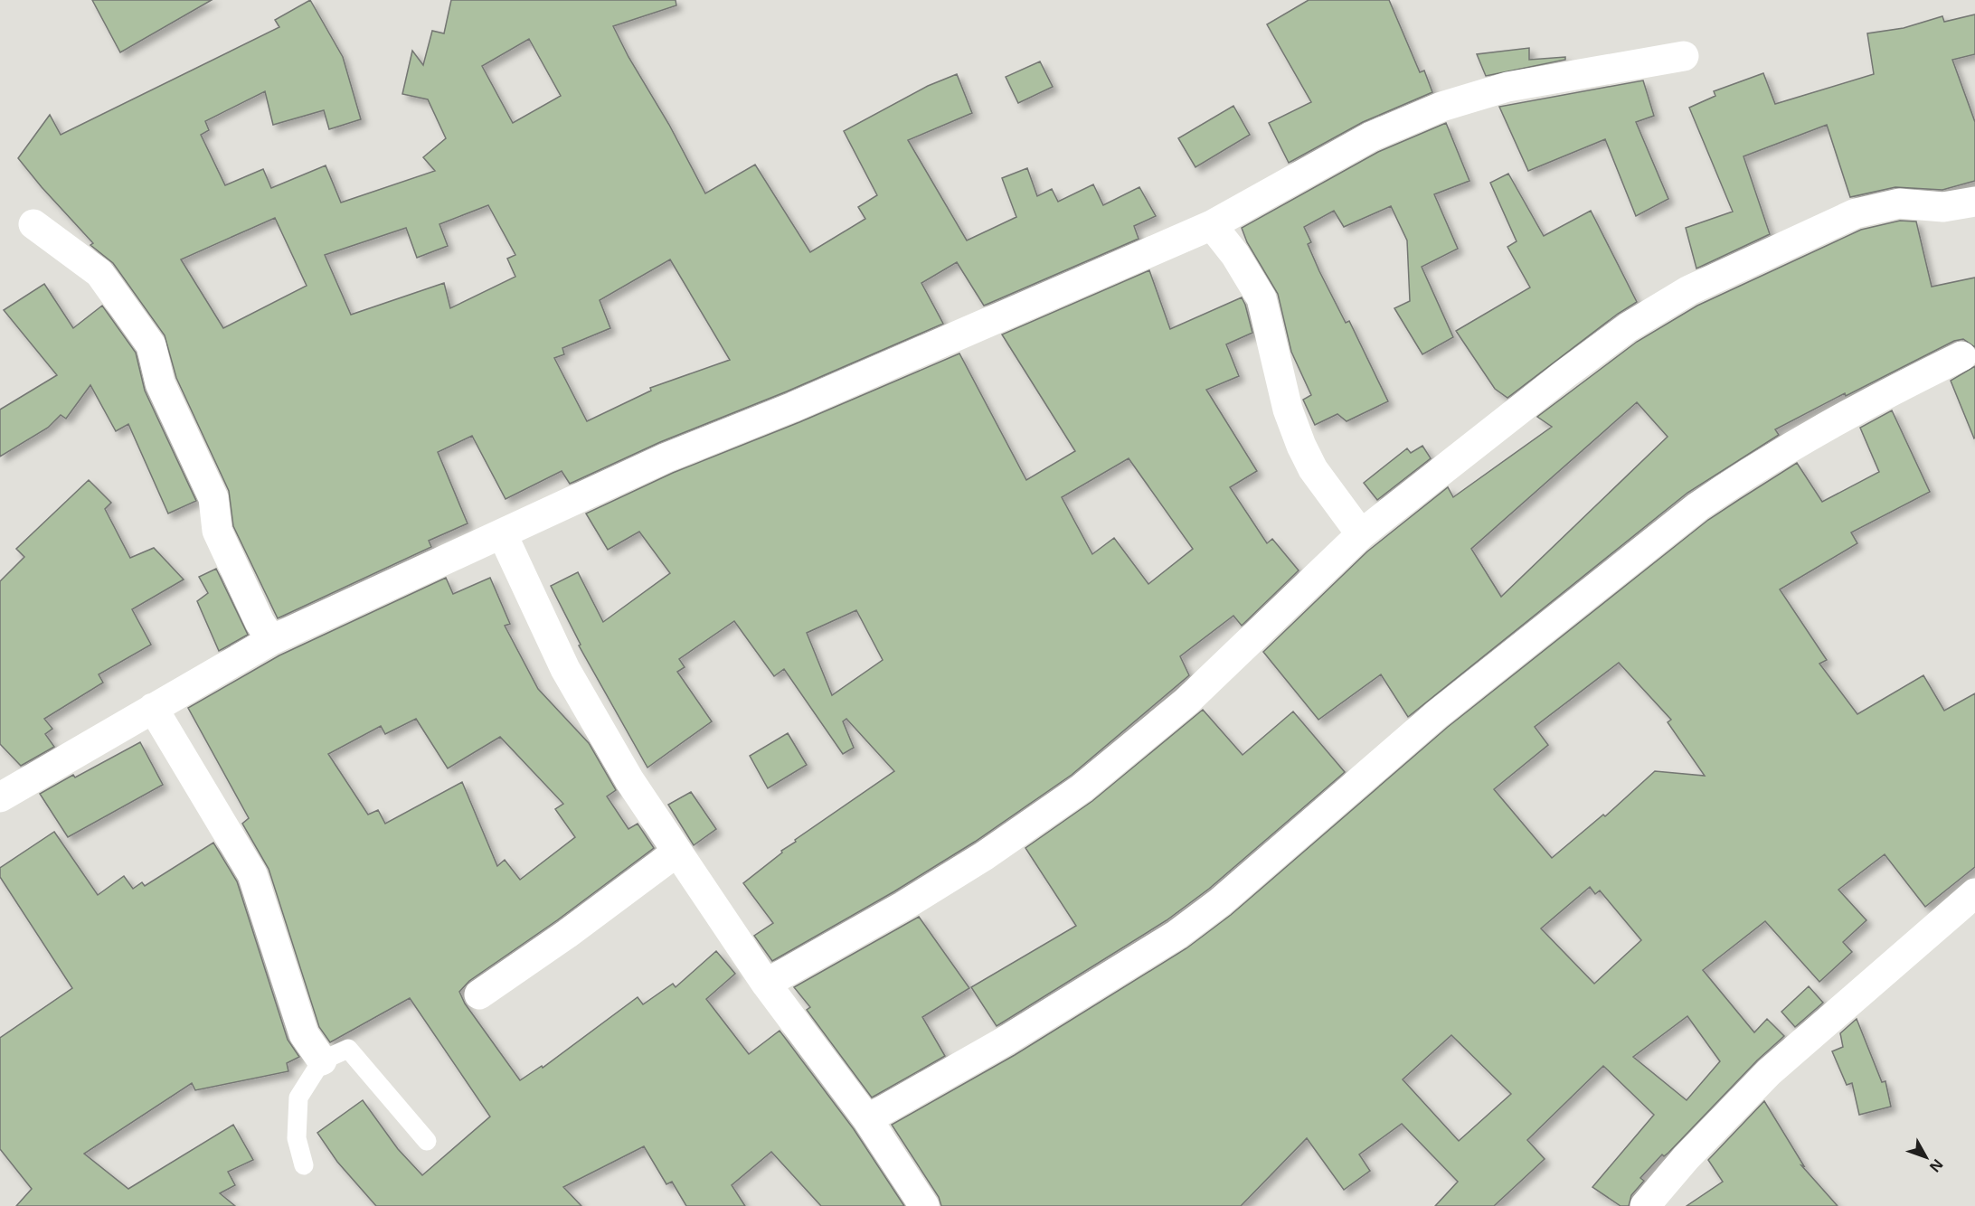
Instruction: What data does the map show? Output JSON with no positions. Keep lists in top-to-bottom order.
{
  "north": "bottom right"
}
